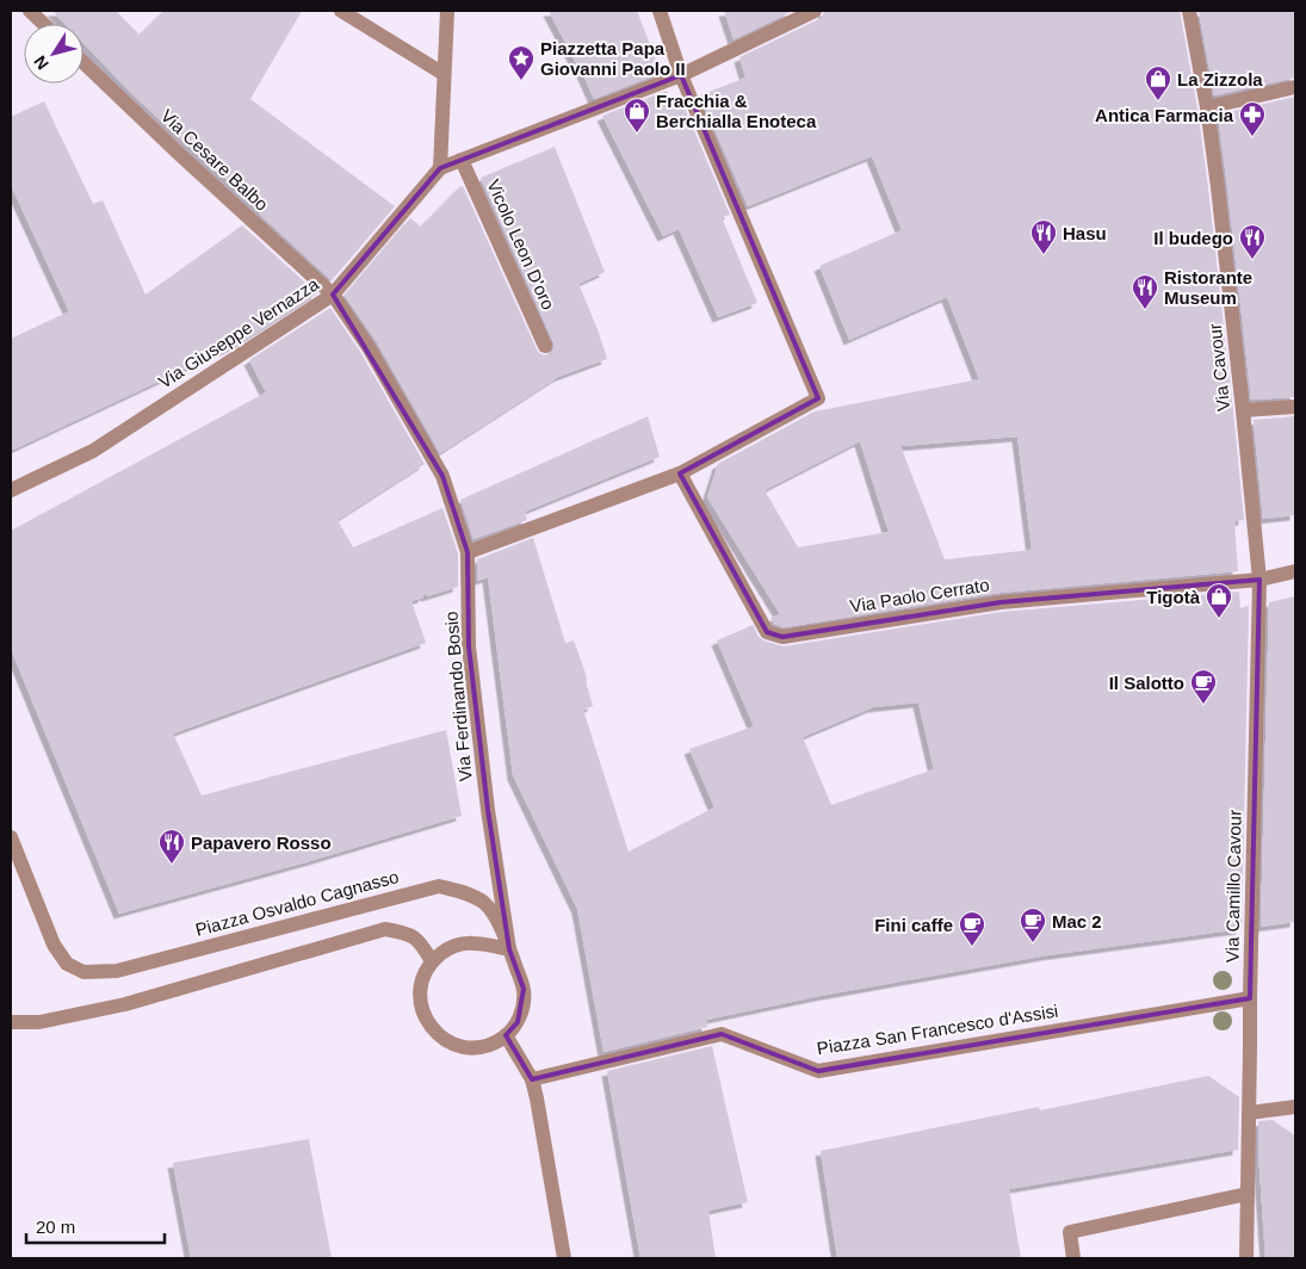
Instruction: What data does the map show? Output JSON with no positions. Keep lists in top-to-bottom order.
{
  "streets": {
    "street": [
      "Via Cesare Balbo",
      "Vicolo Leon D'oro",
      "Via Giuseppe Vernazza",
      "Via Cavour",
      "Via Paolo Cerrato",
      "Via Ferdinando Bosio",
      "Via Camillo Cavour",
      "Piazza Osvaldo Cagnasso",
      "Piazza San Francesco d'Assisi"
    ]
  },
  "crossings": [
    ["Via Cesare Balbo", "Via Giuseppe Vernazza"],
    ["Via Cesare Balbo", "Via Ferdinando Bosio"],
    ["Vicolo Leon D'oro", "Via Giuseppe Vernazza"],
    ["Via Giuseppe Vernazza", "Via Ferdinando Bosio"],
    ["Via Cavour", "Via Paolo Cerrato"],
    ["Via Cavour", "Via Camillo Cavour"],
    ["Via Paolo Cerrato", "Via Camillo Cavour"],
    ["Via Ferdinando Bosio", "Piazza Osvaldo Cagnasso"],
    ["Via Camillo Cavour", "Piazza San Francesco d'Assisi"]
  ],
  "places": {
    "place": ["Piazzetta Papa Giovanni Paolo II"],
    "shop": ["La Zizzola", "Fracchia & Berchialla Enoteca", "Tigotà"],
    "pharmacy": ["Antica Farmacia"],
    "restaurant": [
      "Hasu",
      "Il budego",
      "Ristorante Museum",
      "Papavero Rosso"
    ],
    "cafe": ["Il Salotto", "Mac 2", "Fini caffe"]
  },
  "scale_bar": "20 m",
  "north": "bottom left"
}
